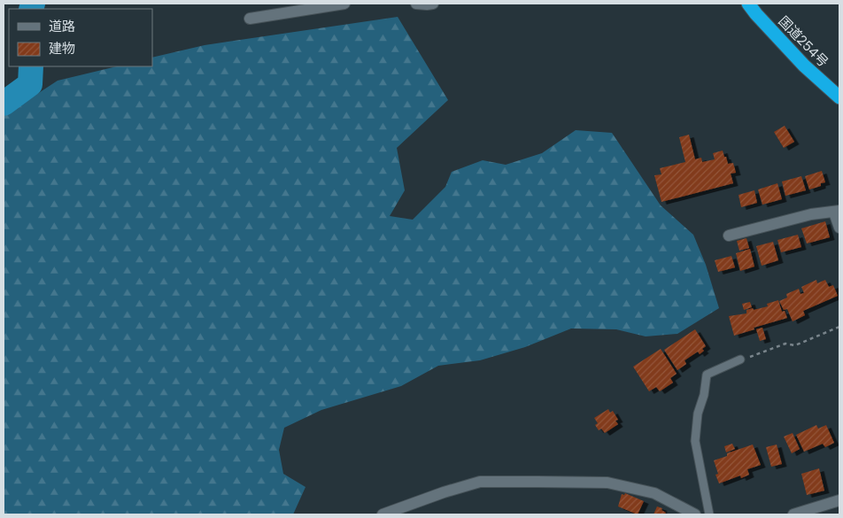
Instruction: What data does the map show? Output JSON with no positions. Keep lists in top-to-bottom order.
{
  "streets": {
    "highway": ["国道254号"]
  },
  "legend": ["道路", "建物"]
}
